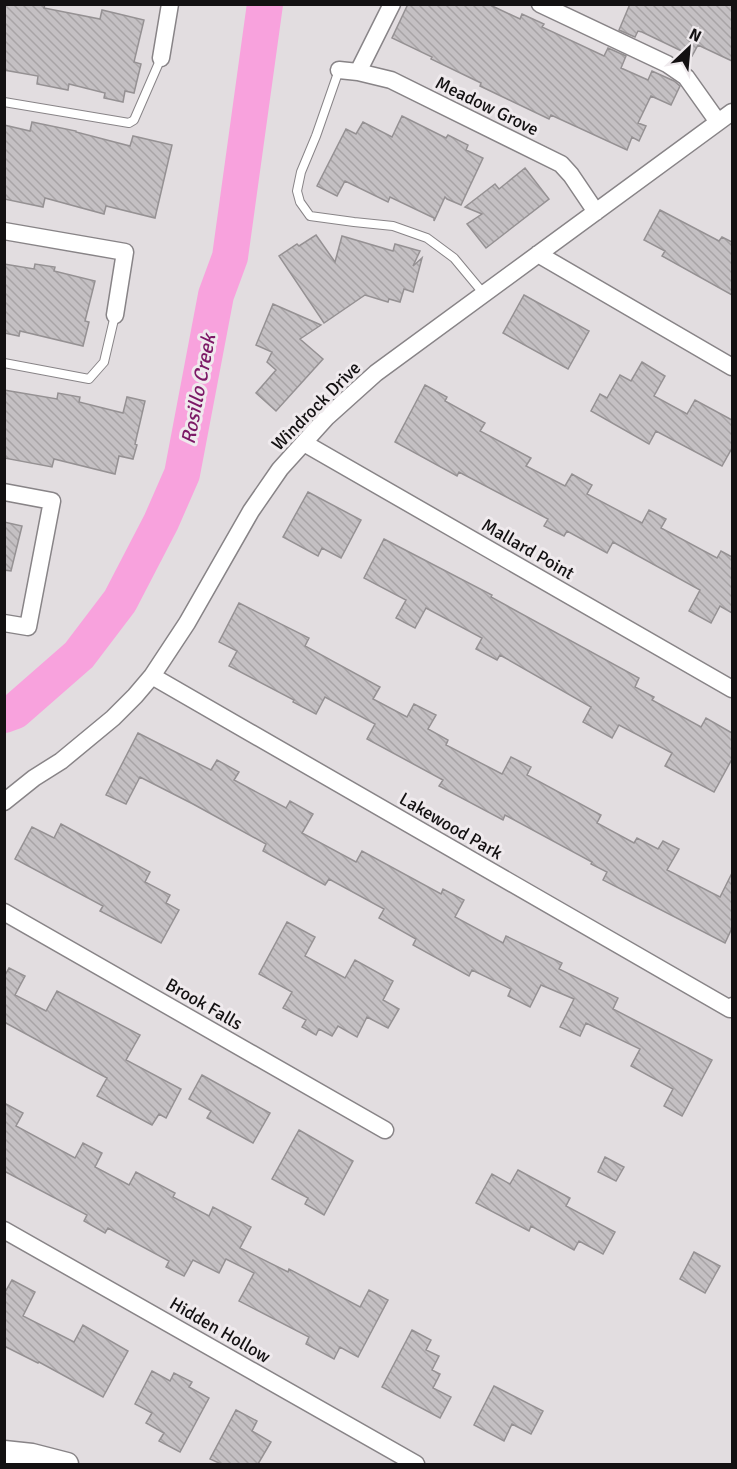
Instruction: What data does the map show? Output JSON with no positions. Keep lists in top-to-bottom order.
{
  "streets": {
    "street": [
      "Meadow Grove",
      "Windrock Drive",
      "Mallard Point",
      "Lakewood Park",
      "Brook Falls",
      "Hidden Hollow"
    ]
  },
  "crossings": [
    ["Meadow Grove", "Windrock Drive"],
    ["Windrock Drive", "Mallard Point"],
    ["Windrock Drive", "Lakewood Park"]
  ],
  "water": ["Rosillo Creek"],
  "north": "top right"
}
